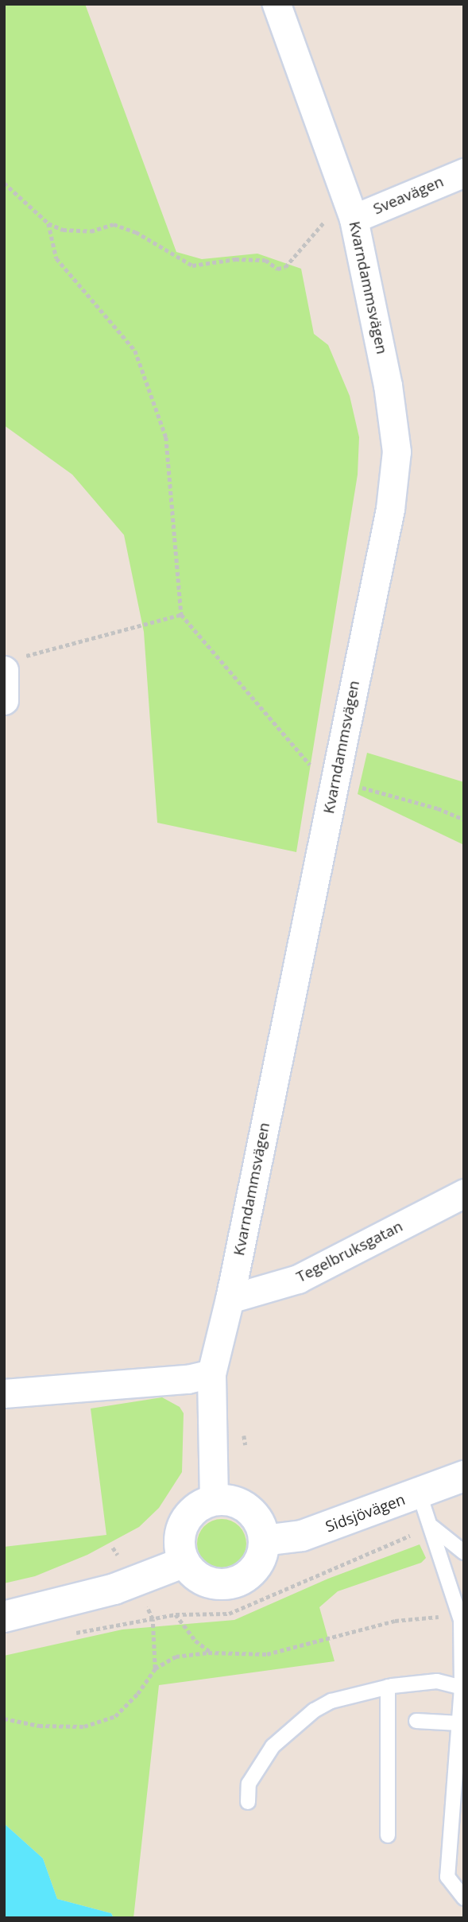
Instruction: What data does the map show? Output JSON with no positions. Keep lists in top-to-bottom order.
{
  "streets": {
    "main road": ["Sidsjövägen"],
    "street": ["Sveavägen", "Kvarndammsvägen", "Tegelbruksgatan"]
  },
  "crossings": [
    ["Sveavägen", "Kvarndammsvägen"],
    ["Kvarndammsvägen", "Tegelbruksgatan"],
    ["Kvarndammsvägen", "Sidsjövägen"]
  ]
}
